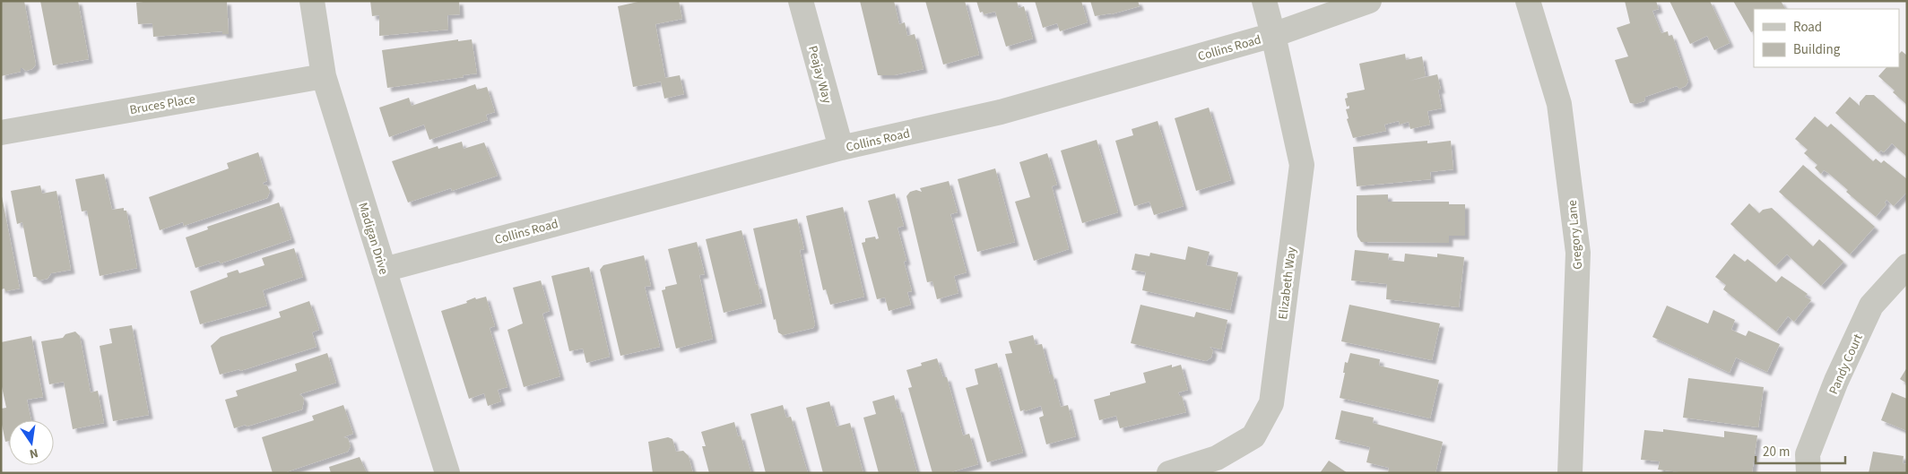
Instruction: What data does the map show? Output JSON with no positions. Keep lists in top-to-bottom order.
{
  "streets": {
    "street": [
      "Collins Road",
      "Peajay Way",
      "Bruces Place",
      "Gregory Lane",
      "Madigan Drive",
      "Elizabeth Way",
      "Pandy Court"
    ]
  },
  "crossings": [
    ["Collins Road", "Peajay Way"],
    ["Collins Road", "Madigan Drive"],
    ["Collins Road", "Elizabeth Way"],
    ["Bruces Place", "Madigan Drive"]
  ],
  "legend": ["Road", "Building"],
  "scale_bar": "20 m",
  "north": "bottom"
}
